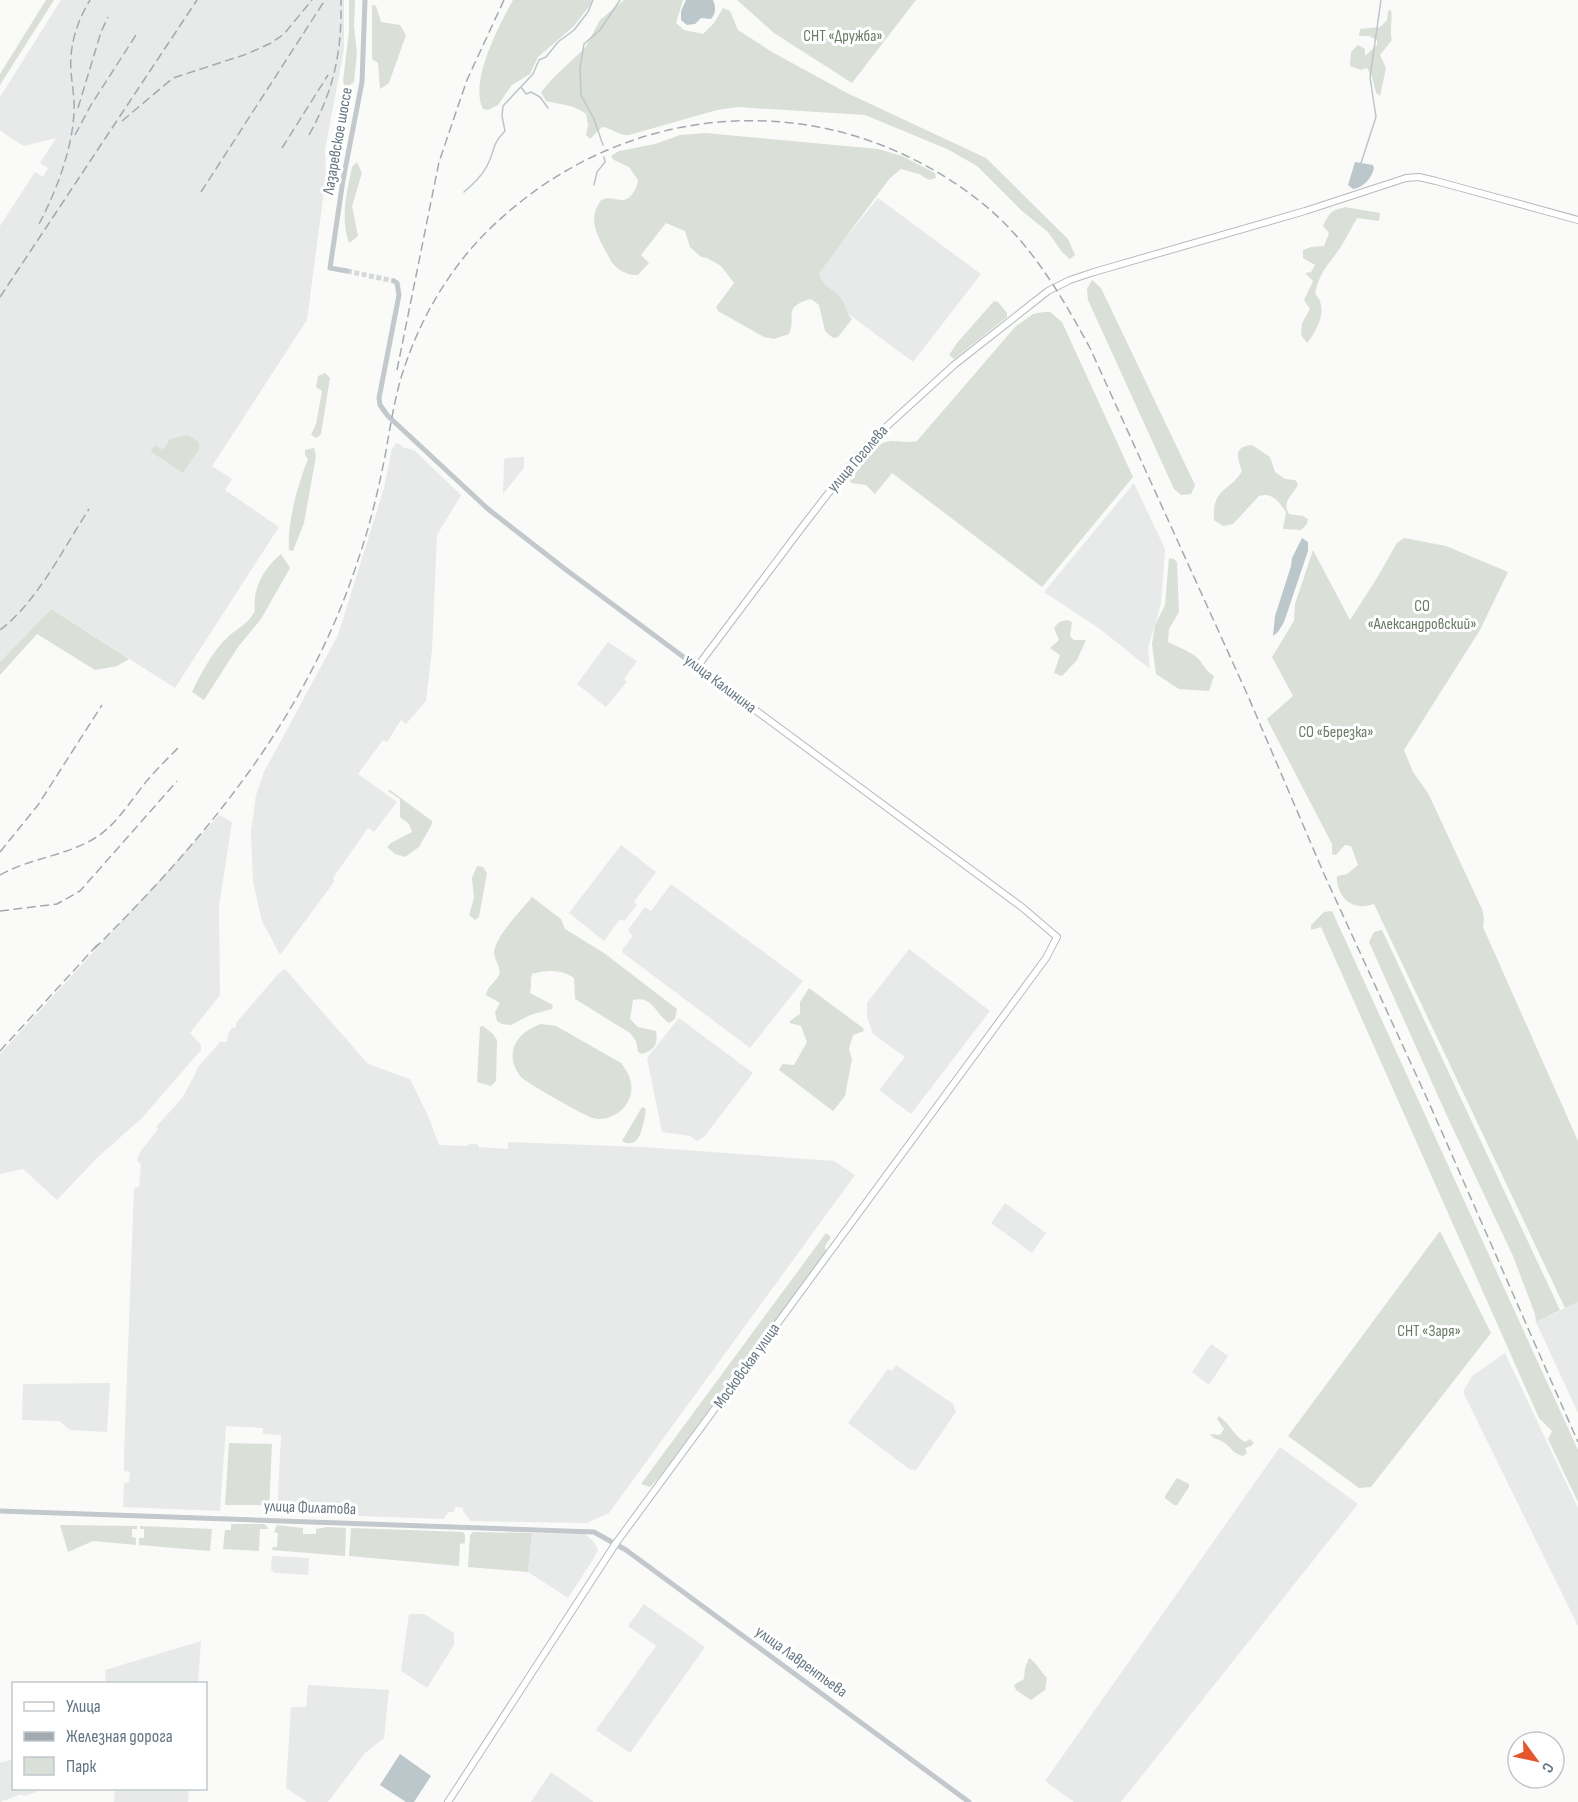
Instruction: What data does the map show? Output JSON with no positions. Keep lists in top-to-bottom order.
{
  "streets": {
    "main road": ["улица Гоголева", "улица Калинина", "Московская улица"],
    "street": ["Лазаревское шоссе", "улица Филатова", "улица Лаврентьева"]
  },
  "crossings": [
    ["улица Гоголева", "улица Калинина"],
    ["улица Калинина", "Московская улица"],
    ["Московская улица", "улица Филатова"],
    ["Московская улица", "улица Лаврентьева"],
    ["улица Филатова", "улица Лаврентьева"]
  ],
  "parks": [
    "СНТ «Дружба»",
    "СО «Александровский»",
    "СО «Березка»",
    "СНТ «Заря»"
  ],
  "legend": ["Улица", "Железная дорога", "Парк"],
  "north": "bottom right"
}
